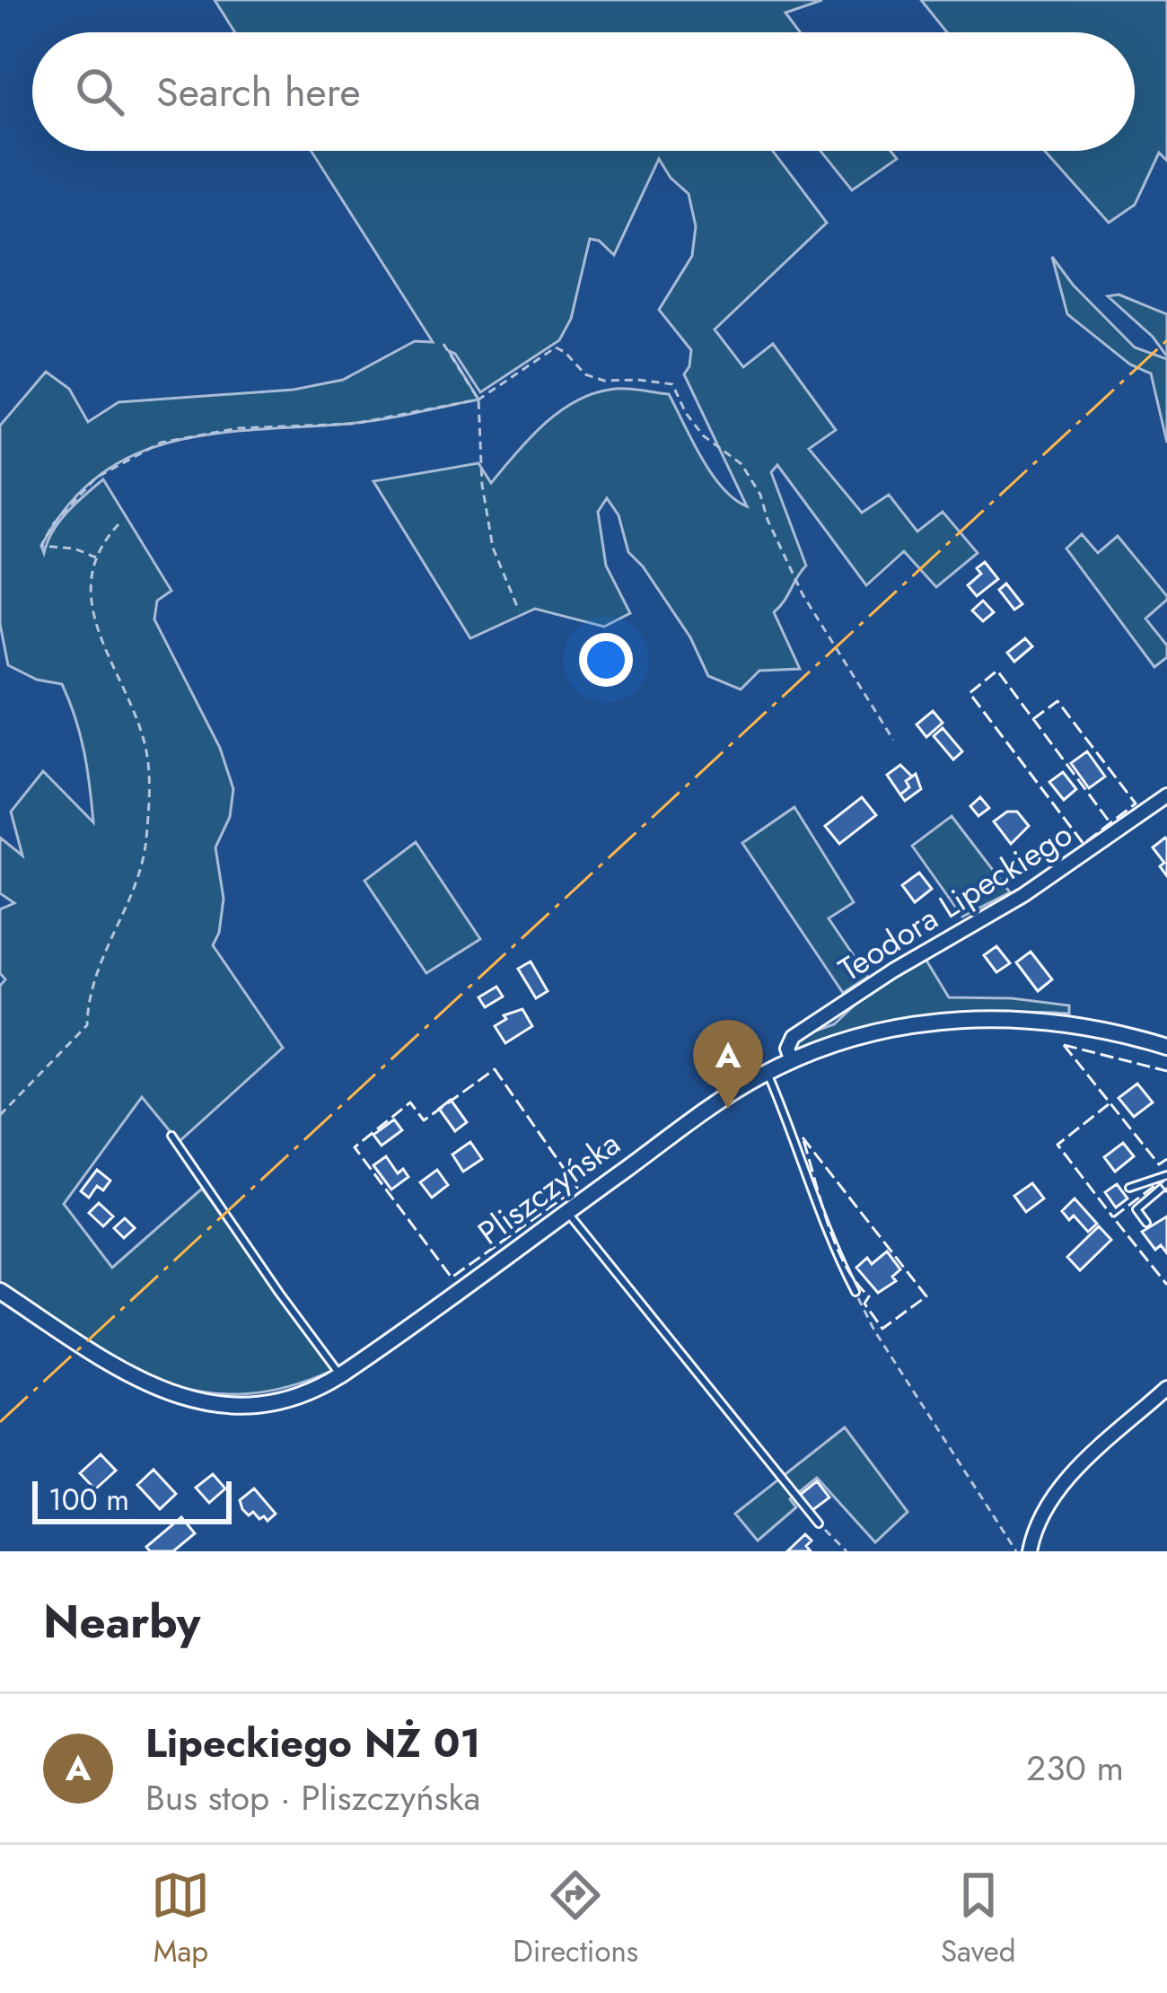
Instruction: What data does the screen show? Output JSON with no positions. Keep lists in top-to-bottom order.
{
  "streets": {
    "street": ["Teodora Lipeckiego", "Pliszczyńska"]
  },
  "crossings": [
    ["Teodora Lipeckiego", "Pliszczyńska"]
  ],
  "scale_bar": "100 m",
  "page": {
    "search": "Search here",
    "pins": "A",
    "scale": "100 m",
    "heading": "Nearby",
    "list": [
      {
        "mark": "A",
        "name": "Lipeckiego NŻ 01",
        "note": "Bus stop · Pliszczyńska",
        "value": "230 m"
      }
    ],
    "nav": ["Map", "Directions", "Saved"]
  }
}
